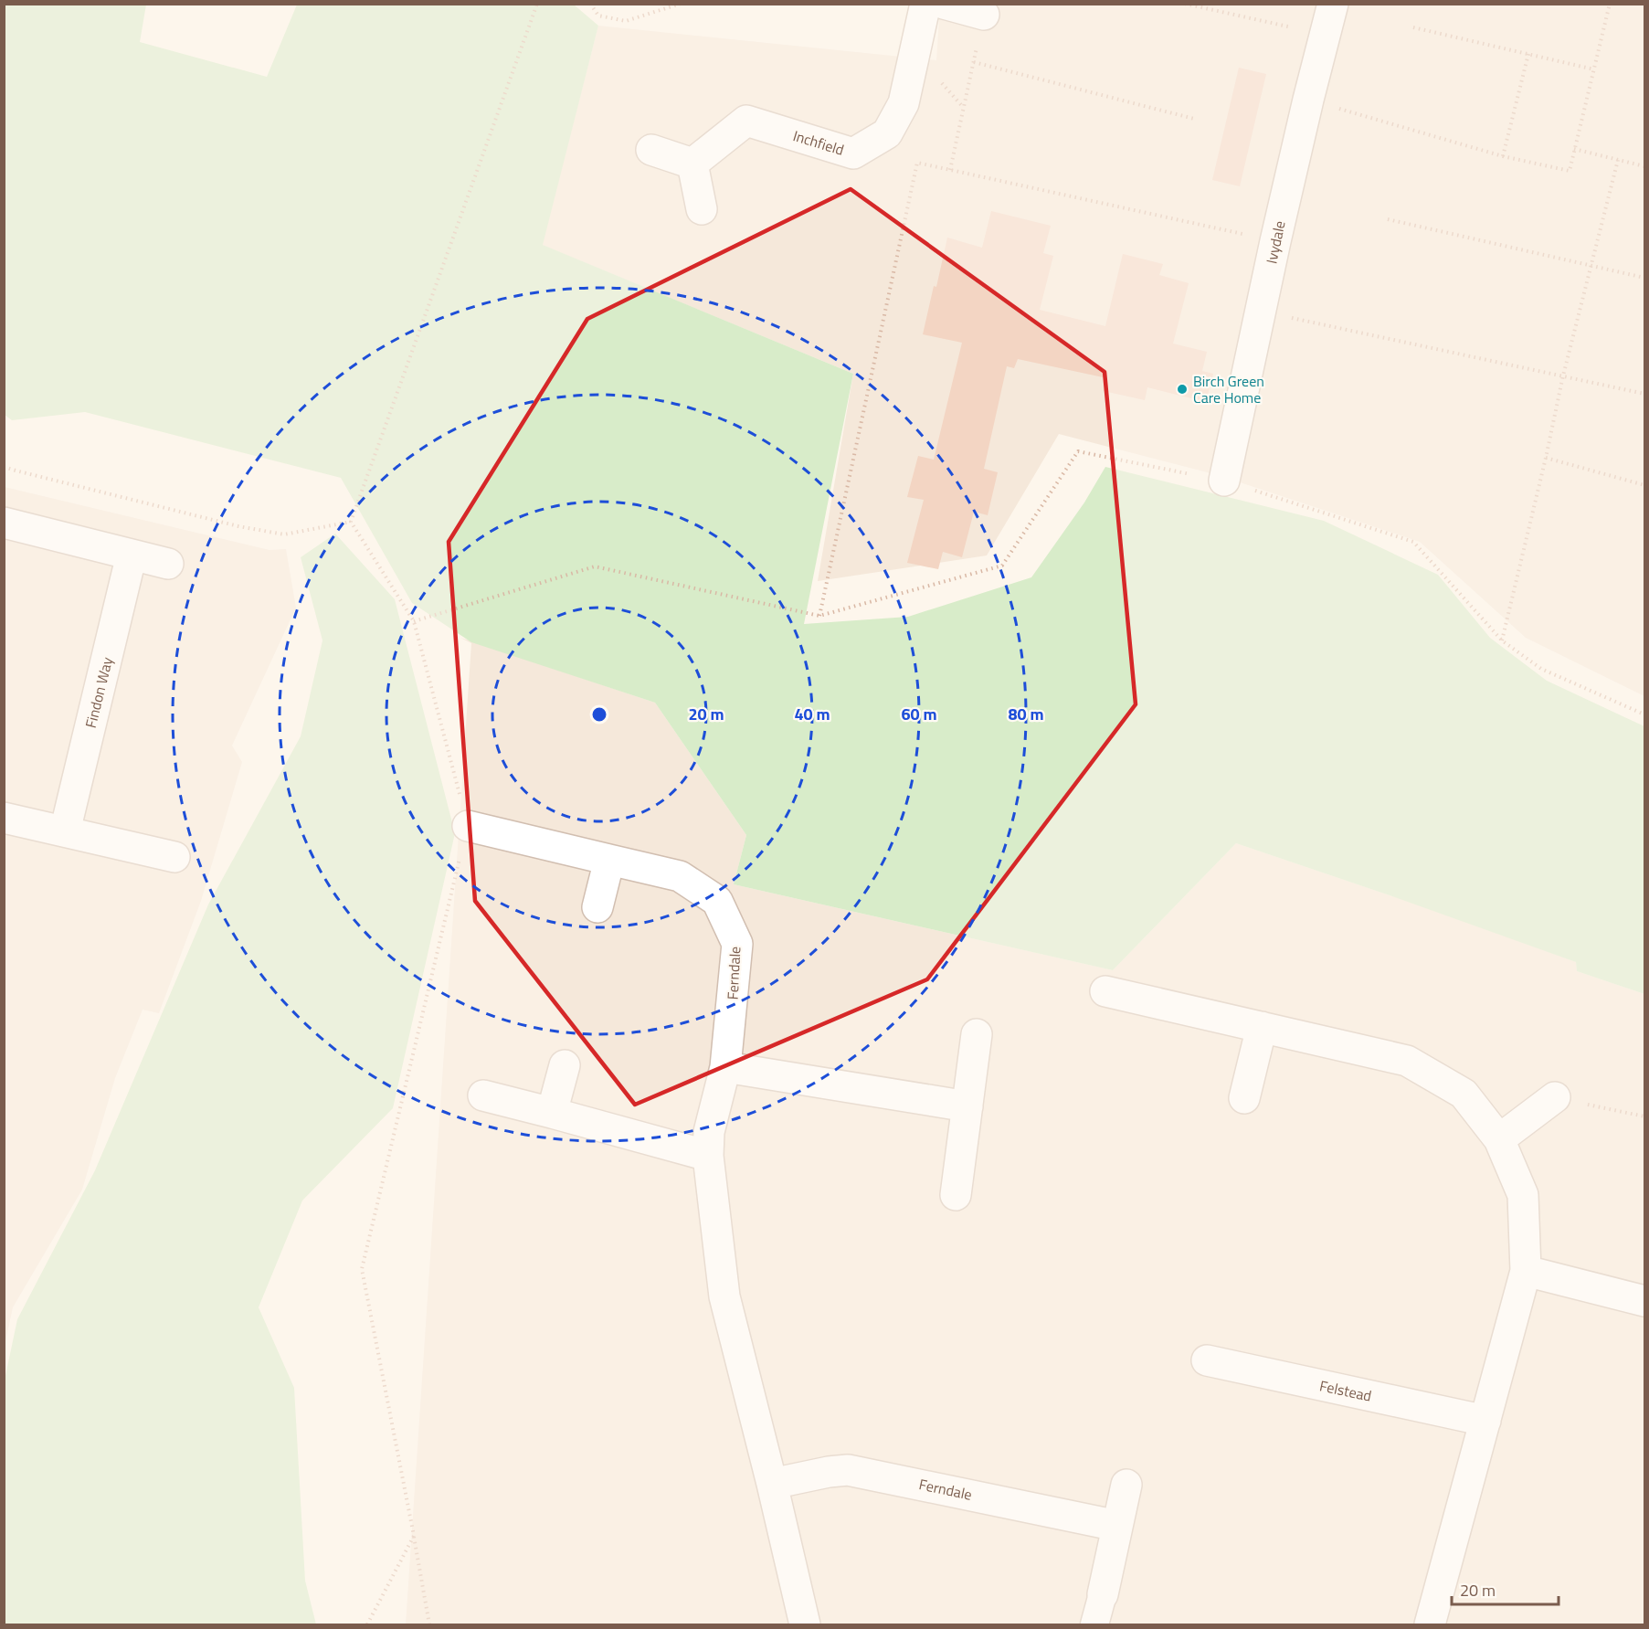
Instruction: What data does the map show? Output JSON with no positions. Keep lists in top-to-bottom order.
{
  "streets": {
    "street": [
      "Inchfield",
      "Ivydale",
      "Findon Way",
      "Ferndale",
      "Felstead"
    ]
  },
  "places": ["Birch Green Care Home"],
  "scale_bar": "20 m",
  "rings": [
    "20 m",
    "40 m",
    "60 m",
    "80 m"
  ]
}
